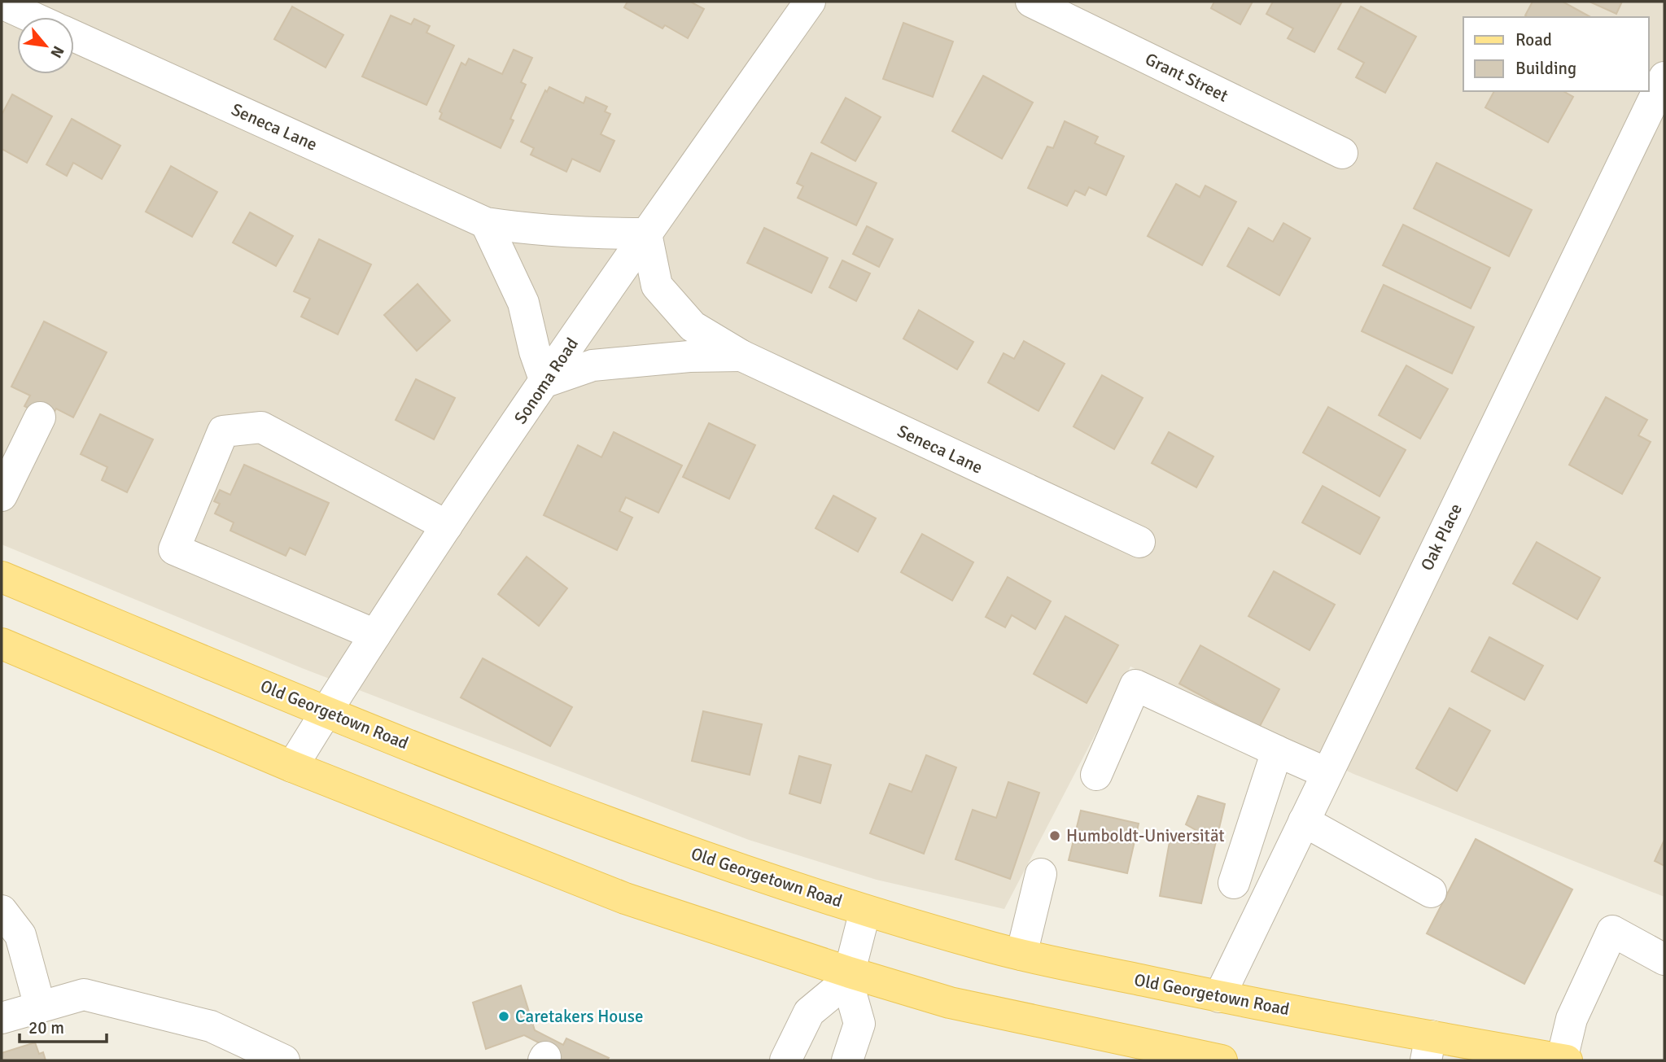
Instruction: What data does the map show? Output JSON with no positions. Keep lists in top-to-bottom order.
{
  "streets": {
    "main road": ["Old Georgetown Road"],
    "street": [
      "Grant Street",
      "Seneca Lane",
      "Sonoma Road",
      "Oak Place"
    ]
  },
  "crossings": [
    ["Seneca Lane", "Sonoma Road"],
    ["Sonoma Road", "Old Georgetown Road"],
    ["Oak Place", "Old Georgetown Road"]
  ],
  "places": ["Humboldt-Universität", "Caretakers House"],
  "legend": ["Road", "Building"],
  "scale_bar": "20 m",
  "north": "bottom right"
}
